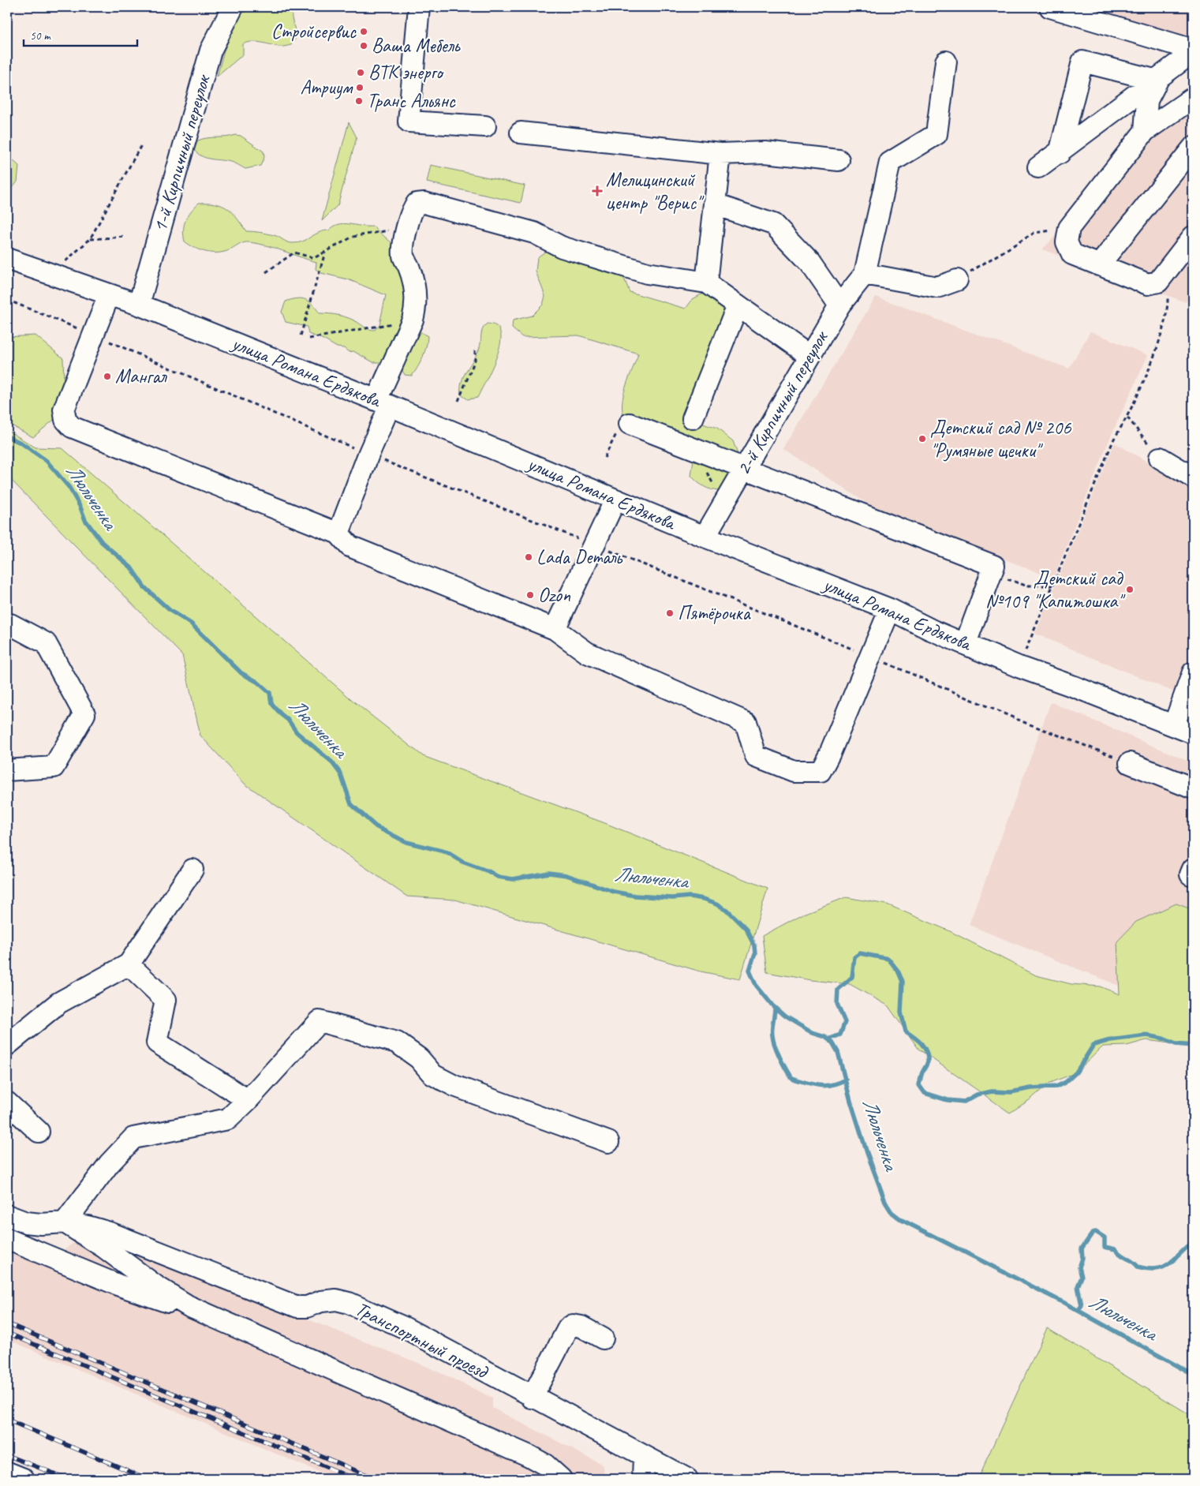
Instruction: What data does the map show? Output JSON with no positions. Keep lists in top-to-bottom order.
{
  "streets": {
    "street": [
      "1-й Кирпичный переулок",
      "улица Романа Ердякова",
      "2-й Кирпичный переулок",
      "Транспортный проезд"
    ]
  },
  "crossings": [
    ["1-й Кирпичный переулок", "улица Романа Ердякова"],
    ["улица Романа Ердякова", "2-й Кирпичный переулок"]
  ],
  "water": ["Люльченка"],
  "places": {
    "other": [
      "Стройсервис",
      "Ваша Мебель",
      "ВТК энерго",
      "Атриум",
      "Транс Альянс",
      "Мангал",
      "Детский сад № 206 \"Румяные щечки\"",
      "Lada Dеталь",
      "Детский сад №109 \"Капитошка\"",
      "Ozon",
      "Пятёрочка"
    ],
    "health": ["Мелицинский центр \"Верис\""]
  },
  "scale_bar": "50 m"
}
